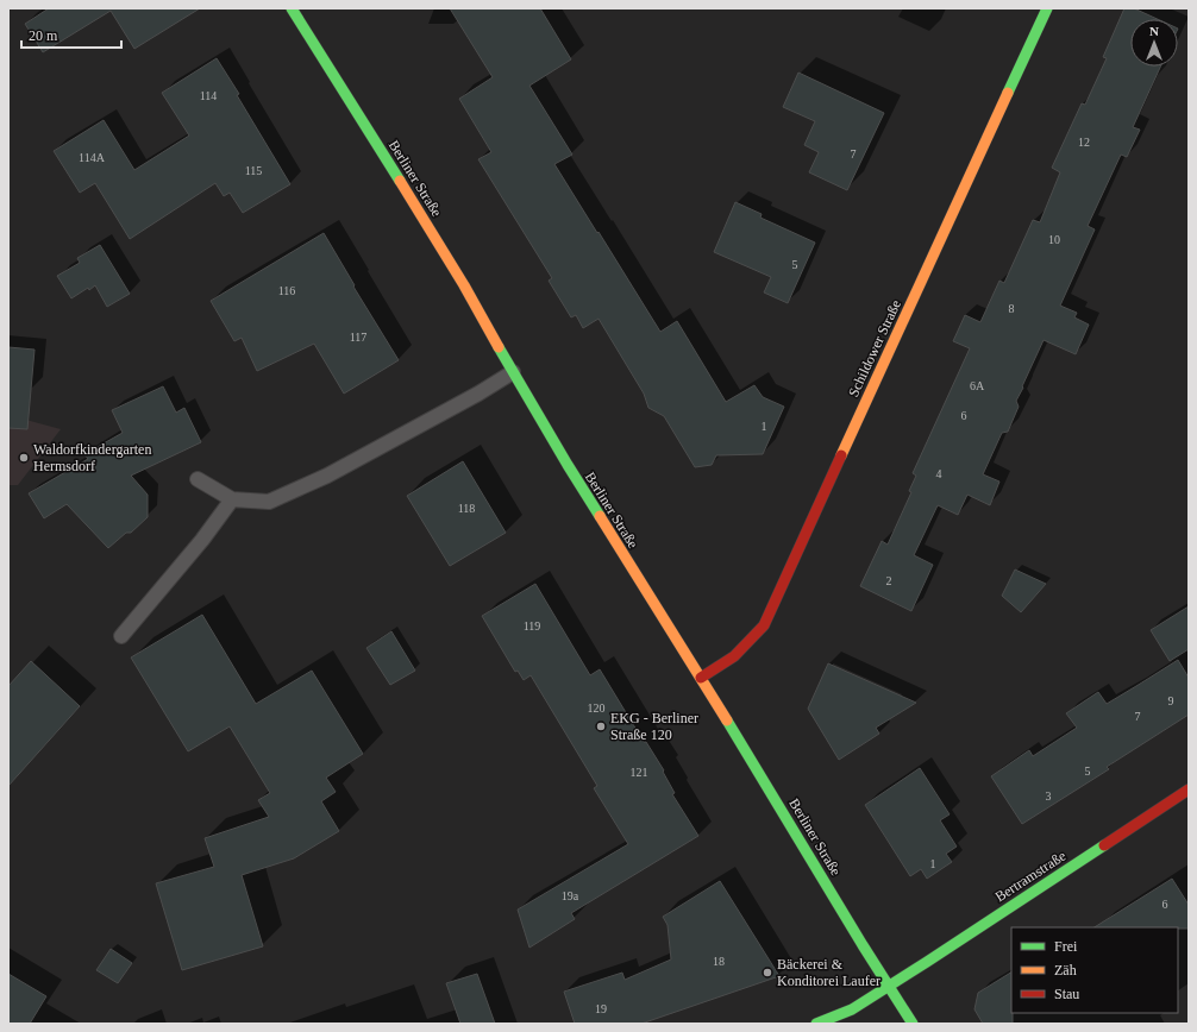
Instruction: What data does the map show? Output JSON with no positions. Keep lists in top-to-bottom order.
{
  "streets": {
    "main road": ["Berliner Straße", "Schildower Straße", "Bertramstraße"]
  },
  "crossings": [
    ["Berliner Straße", "Schildower Straße"],
    ["Berliner Straße", "Bertramstraße"]
  ],
  "places": ["Waldorfkindergarten Hermsdorf", "EKG - Berliner Straße 120", "Bäckerei & Konditorei Laufer"],
  "house_numbers": [
    "114",
    "12",
    "7",
    "114A",
    "115",
    "10",
    "5",
    "116",
    "8",
    "117",
    "6A",
    "6",
    "1",
    "4",
    "118",
    "2",
    "119",
    "9",
    "120",
    "7",
    "5",
    "121",
    "3",
    "1",
    "19a",
    "6",
    "18",
    "19"
  ],
  "legend": ["Frei", "Zäh", "Stau"],
  "scale_bar": "20 m",
  "north": "top"
}
